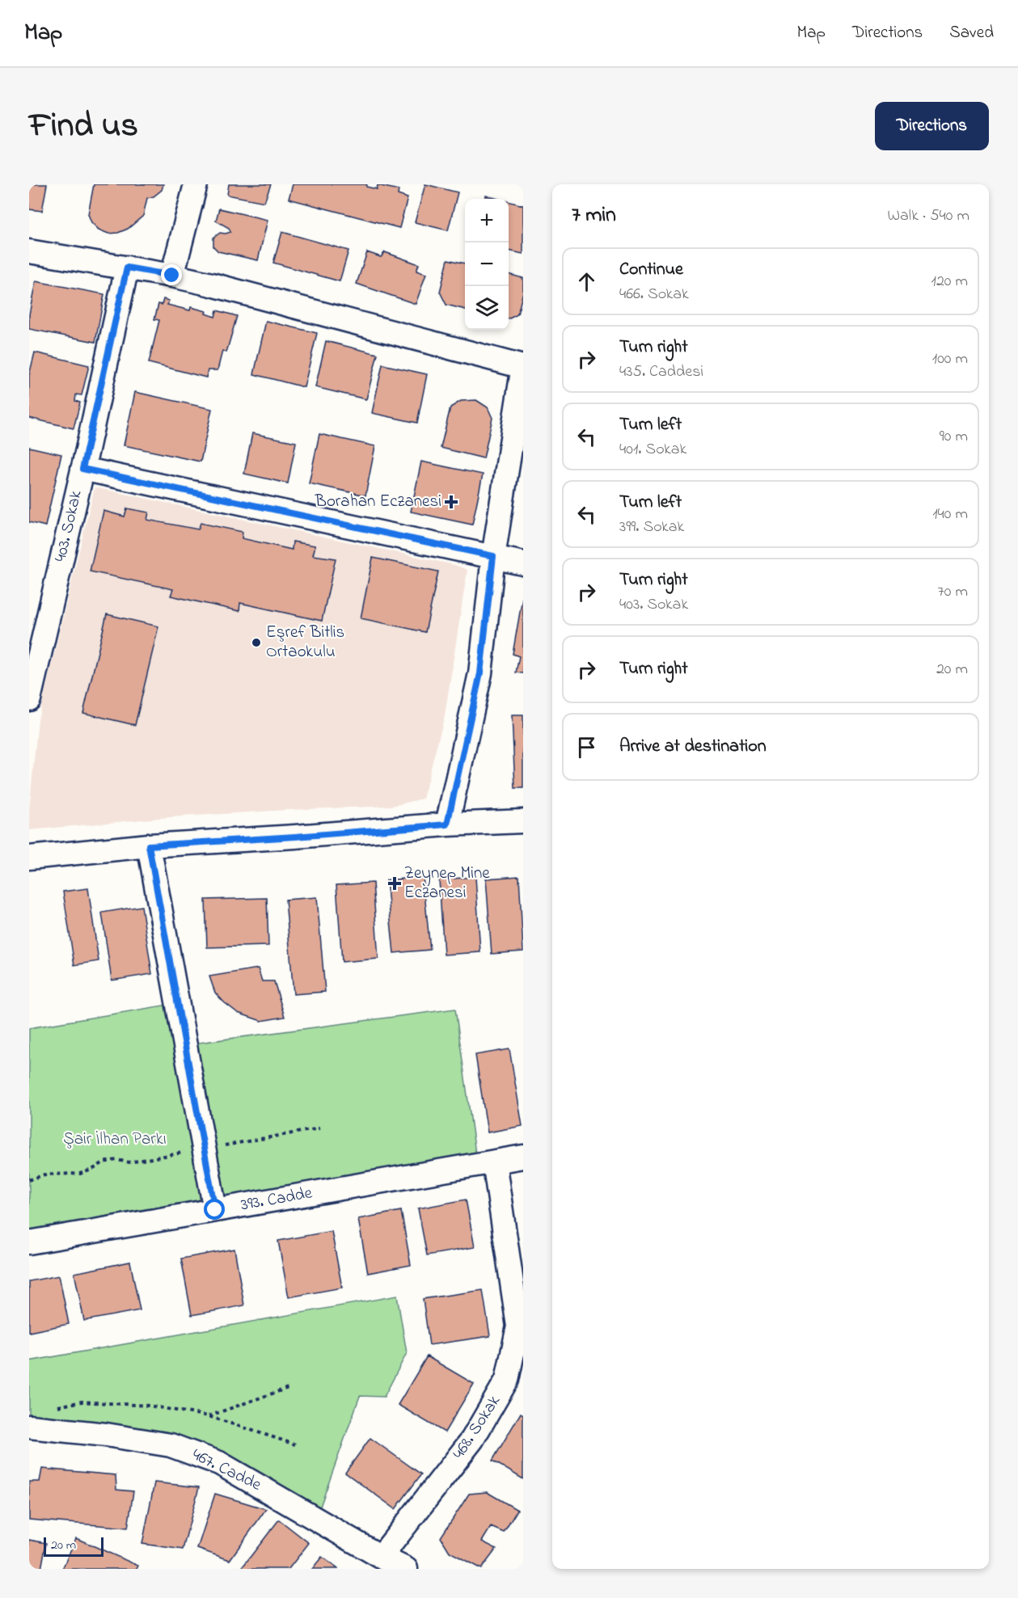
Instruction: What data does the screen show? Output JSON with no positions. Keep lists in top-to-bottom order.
{
  "streets": {
    "street": [
      "403. Sokak",
      "393. Cadde",
      "468. Sokak",
      "467. Cadde"
    ]
  },
  "crossings": [
    ["393. Cadde", "468. Sokak"],
    ["468. Sokak", "467. Cadde"]
  ],
  "parks": ["Şair İlhan Parkı"],
  "places": {
    "health": ["Borahan Eczanesi", "Zeynep Mine Eczanesi"],
    "other": ["Eşref Bitlis Ortaokulu"]
  },
  "scale_bar": "20 m",
  "page": {
    "header": "Map",
    "nav": ["Map", "Directions", "Saved"],
    "title": "Find us",
    "buttons": "Directions",
    "heading": ["7 min", "Walk · 540 m"],
    "map_buttons": ["+", "−"],
    "list": [
      ["Continue", "466. Sokak", "120 m"],
      ["Turn right", "435. Caddesi", "100 m"],
      ["Turn left", "401. Sokak", "90 m"],
      ["Turn left", "399. Sokak", "140 m"],
      ["Turn right", "403. Sokak", "70 m"],
      ["Turn right", "20 m"],
      "Arrive at destination"
    ],
    "scale": "20 m"
  }
}
